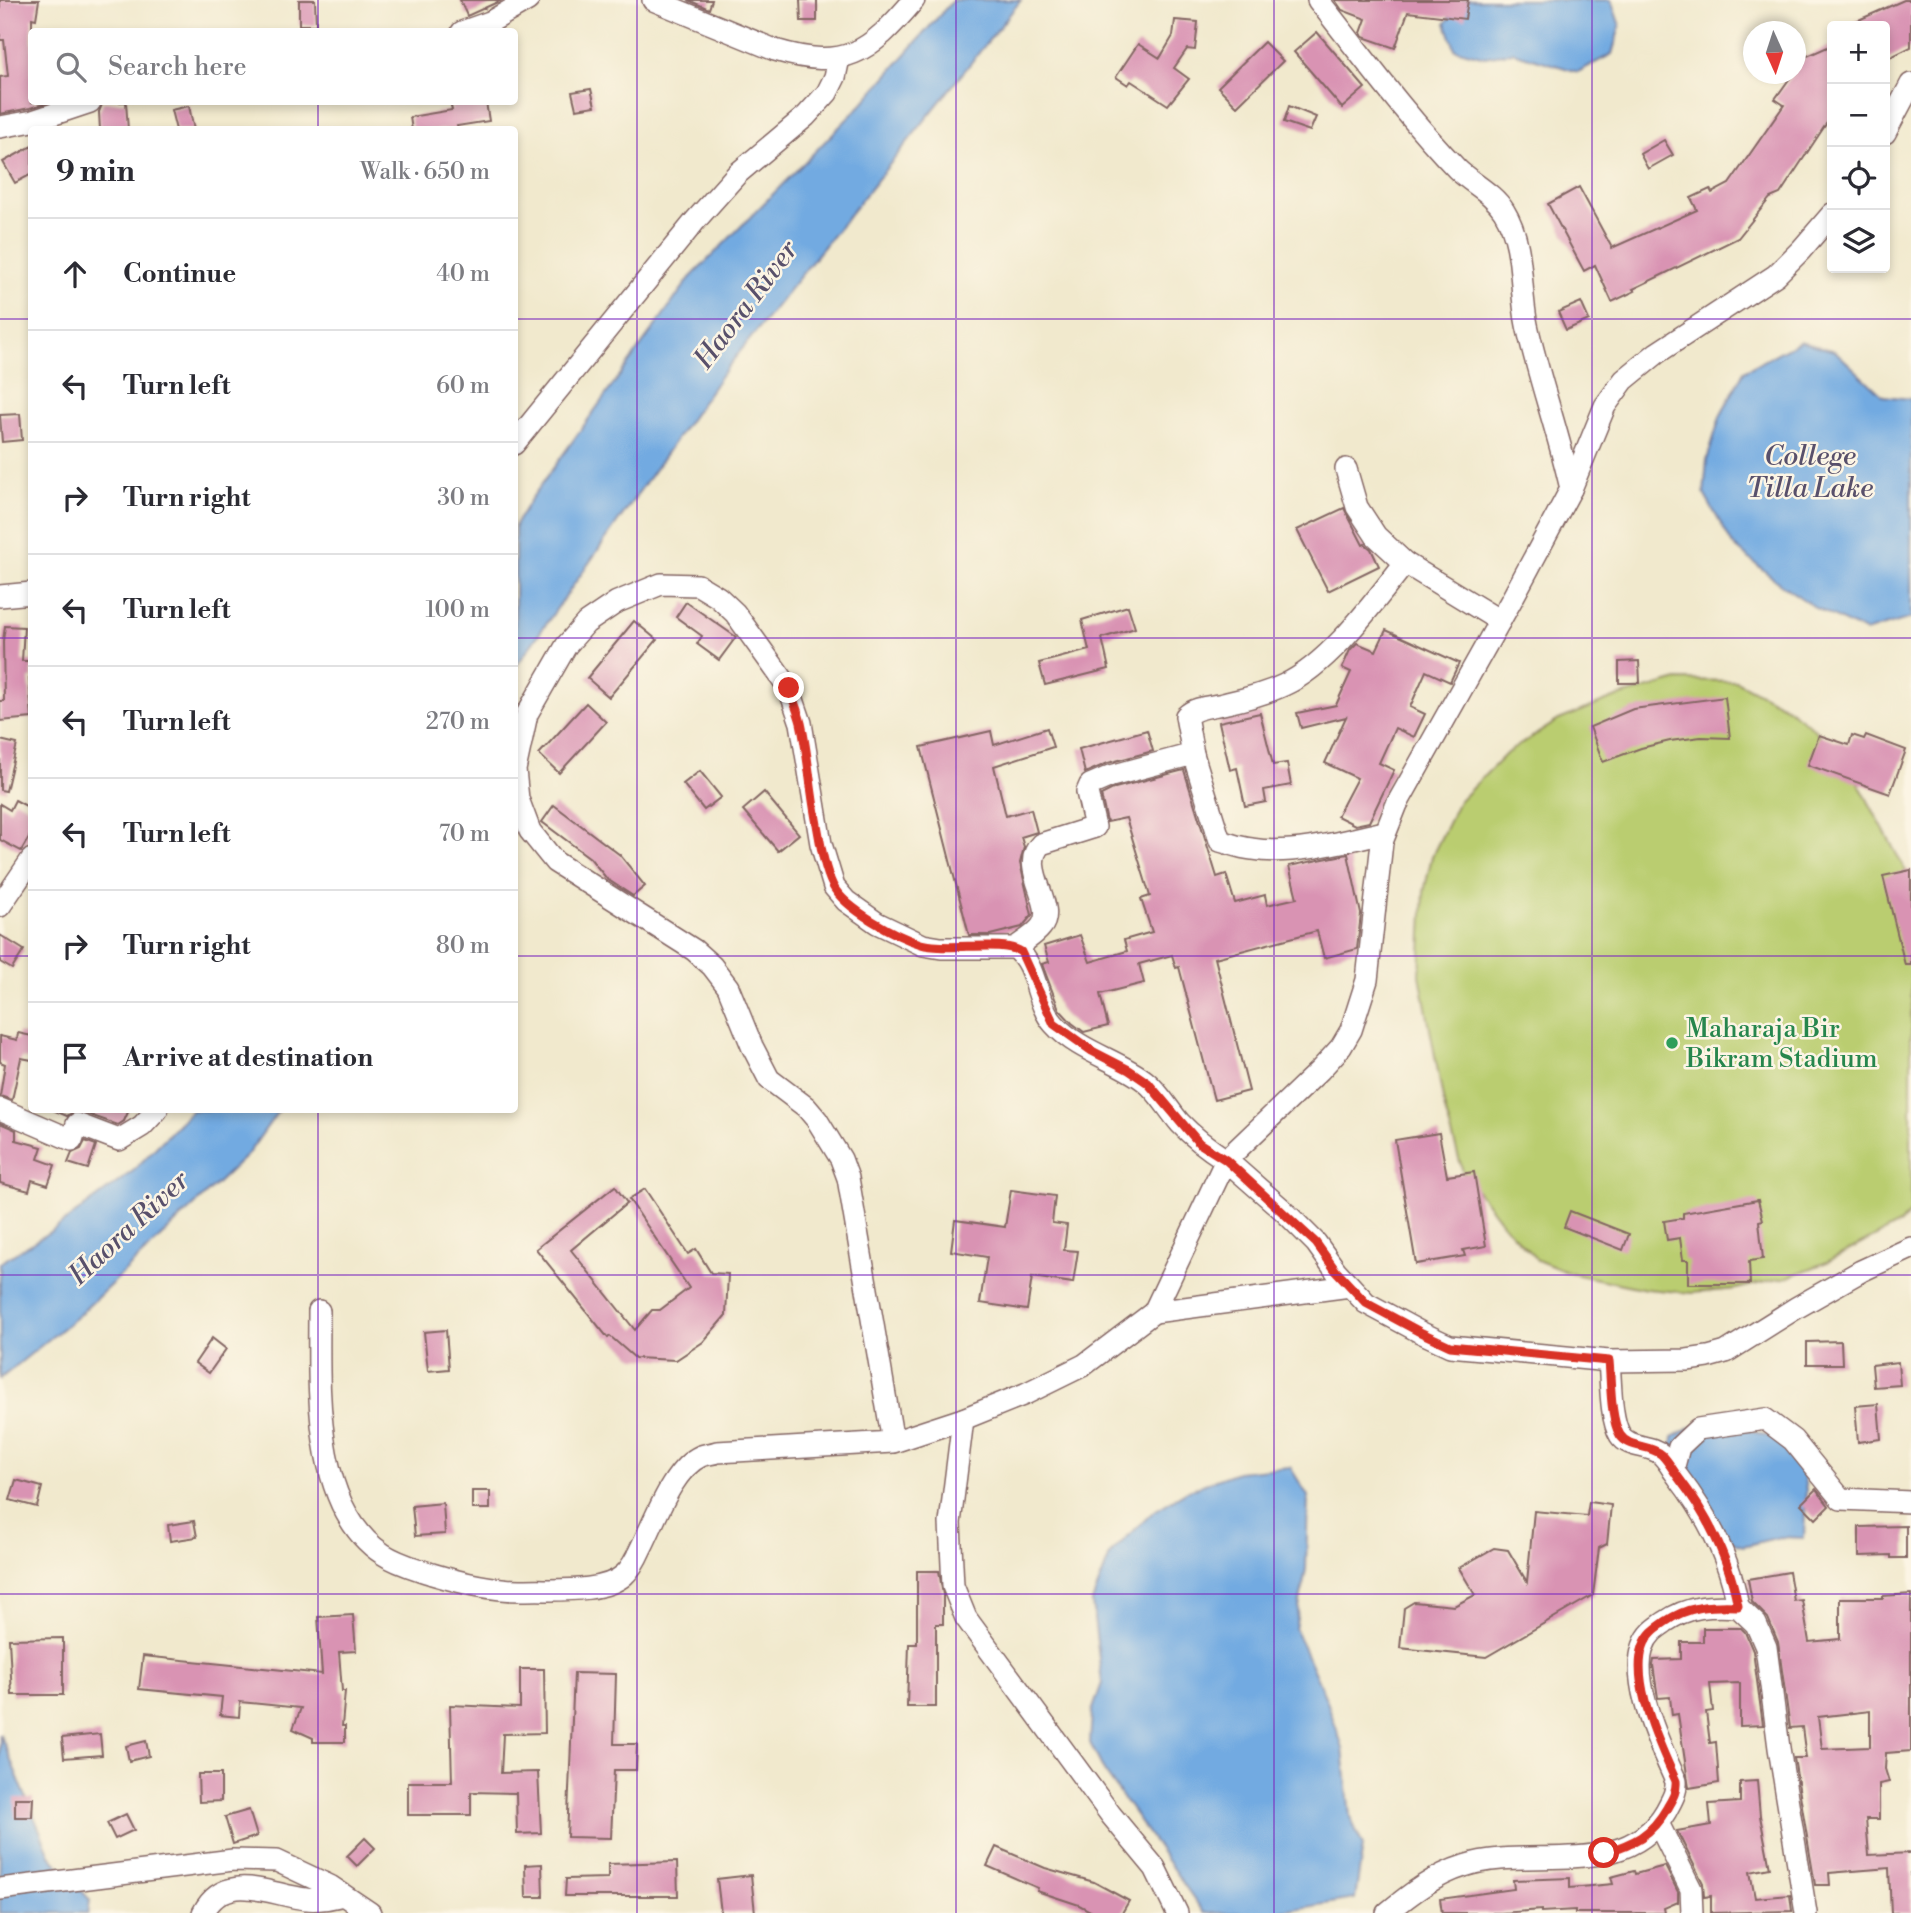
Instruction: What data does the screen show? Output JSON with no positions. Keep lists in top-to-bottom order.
{
  "water": ["Haora River", "College Tilla Lake"],
  "places": ["Maharaja Bir Bikram Stadium"],
  "north": "bottom",
  "page": {
    "map_buttons": ["+", "−"],
    "search": "Search here",
    "heading": ["9 min", "Walk · 650 m"],
    "list": [
      ["Continue", "40 m"],
      ["Turn left", "60 m"],
      ["Turn right", "30 m"],
      ["Turn left", "100 m"],
      ["Turn left", "270 m"],
      ["Turn left", "70 m"],
      ["Turn right", "80 m"],
      "Arrive at destination"
    ]
  }
}
